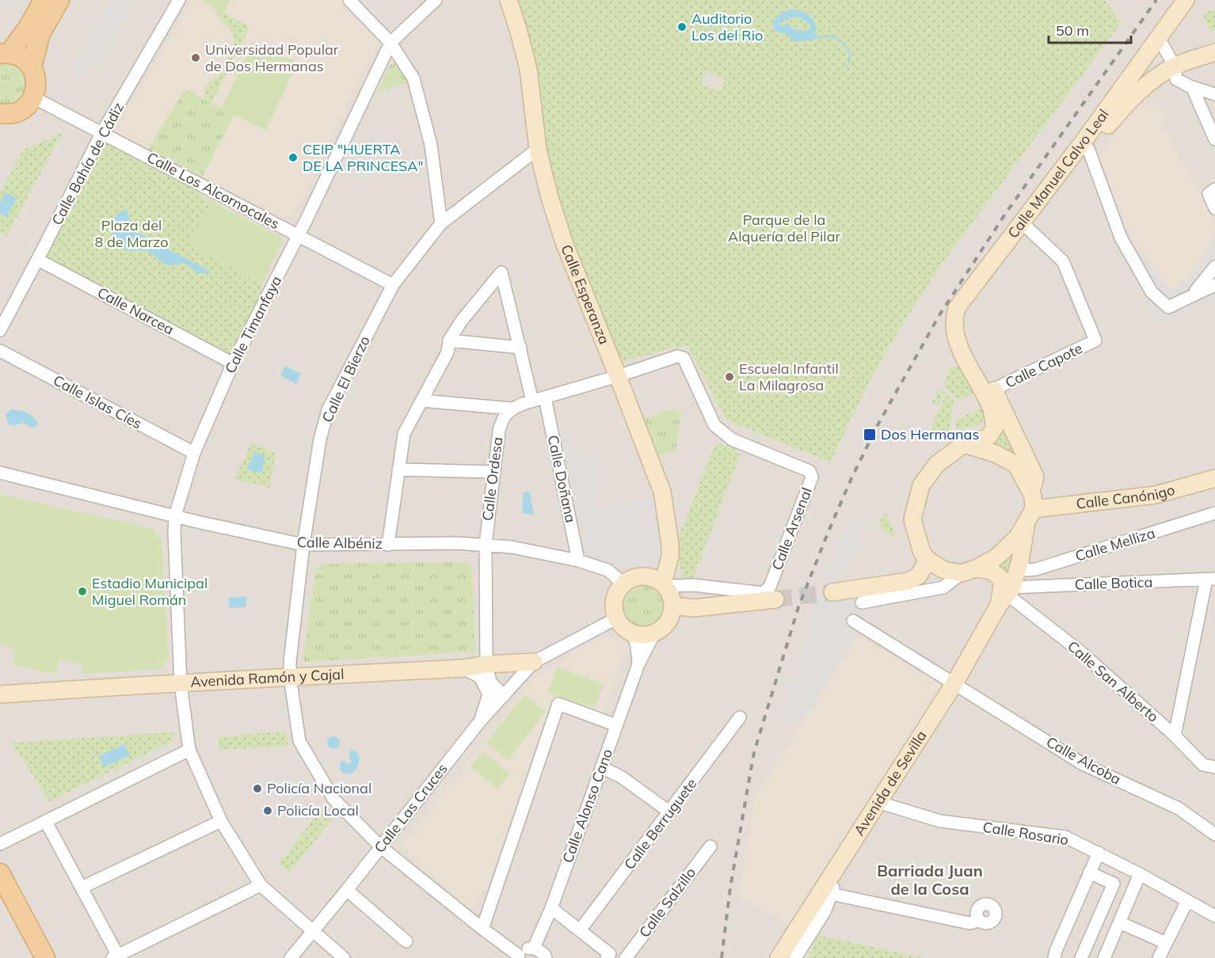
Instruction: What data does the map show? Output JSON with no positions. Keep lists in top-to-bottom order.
{
  "streets": {
    "street": [
      "Calle Bahía de Cádiz",
      "Calle Manuel Calvo Leal",
      "Calle Los Alcornocales",
      "Calle Esperanza",
      "Calle Narcea",
      "Calle Timanfaya",
      "Calle Capote",
      "Calle El Bierzo",
      "Calle Islas Cíes",
      "Calle Ordesa",
      "Calle Doñana",
      "Calle Canónigo",
      "Calle Arsenal",
      "Calle Albéniz",
      "Calle Melliza",
      "Calle Botica",
      "Avenida Ramón y Cajal",
      "Calle San Alberto",
      "Calle Alcoba",
      "Avenida de Sevilla",
      "Calle Alonso Cano",
      "Calle Las Cruces",
      "Calle Berruguete",
      "Calle Rosario",
      "Calle Salzillo"
    ]
  },
  "crossings": [
    ["Calle Bahía de Cádiz", "Calle Los Alcornocales"],
    ["Calle Bahía de Cádiz", "Calle Narcea"],
    ["Calle Manuel Calvo Leal", "Calle Capote"],
    ["Calle Los Alcornocales", "Calle Timanfaya"],
    ["Calle Los Alcornocales", "Calle El Bierzo"],
    ["Calle Esperanza", "Calle El Bierzo"],
    ["Calle Esperanza", "Calle Arsenal"],
    ["Calle Esperanza", "Calle Albéniz"],
    ["Calle Esperanza", "Calle Alonso Cano"],
    ["Calle Narcea", "Calle Timanfaya"],
    ["Calle Timanfaya", "Calle Islas Cíes"],
    ["Calle Timanfaya", "Calle Albéniz"],
    ["Calle Timanfaya", "Avenida Ramón y Cajal"],
    ["Calle Timanfaya", "Calle Las Cruces"],
    ["Calle El Bierzo", "Calle Albéniz"],
    ["Calle El Bierzo", "Avenida Ramón y Cajal"],
    ["Calle El Bierzo", "Calle Las Cruces"],
    ["Calle Ordesa", "Calle Albéniz"],
    ["Calle Ordesa", "Avenida Ramón y Cajal"],
    ["Calle Ordesa", "Calle Las Cruces"],
    ["Calle Doñana", "Calle Albéniz"],
    ["Calle Canónigo", "Avenida de Sevilla"],
    ["Calle Arsenal", "Calle Albéniz"],
    ["Calle Arsenal", "Calle Alonso Cano"],
    ["Calle Albéniz", "Calle Alonso Cano"],
    ["Calle Melliza", "Avenida de Sevilla"],
    ["Calle Botica", "Calle San Alberto"],
    ["Calle Botica", "Avenida de Sevilla"],
    ["Avenida Ramón y Cajal", "Calle Las Cruces"],
    ["Calle San Alberto", "Avenida de Sevilla"],
    ["Calle Alcoba", "Avenida de Sevilla"],
    ["Avenida de Sevilla", "Calle Rosario"]
  ],
  "districts": ["Barriada Juan de la Cosa"],
  "parks": ["Parque de la Alquería del Pilar", "Plaza del 8 de Marzo"],
  "places": {
    "other": [
      "Auditorio Los del Rio",
      "Universidad Popular de Dos Hermanas",
      "CEIP \"HUERTA DE LA PRINCESA\"",
      "Escuela Infantil La Milagrosa",
      "Estadio Municipal Miguel Román",
      "Policía Nacional",
      "Policía Local"
    ],
    "transit": ["Dos Hermanas"]
  },
  "scale_bar": "50 m"
}
